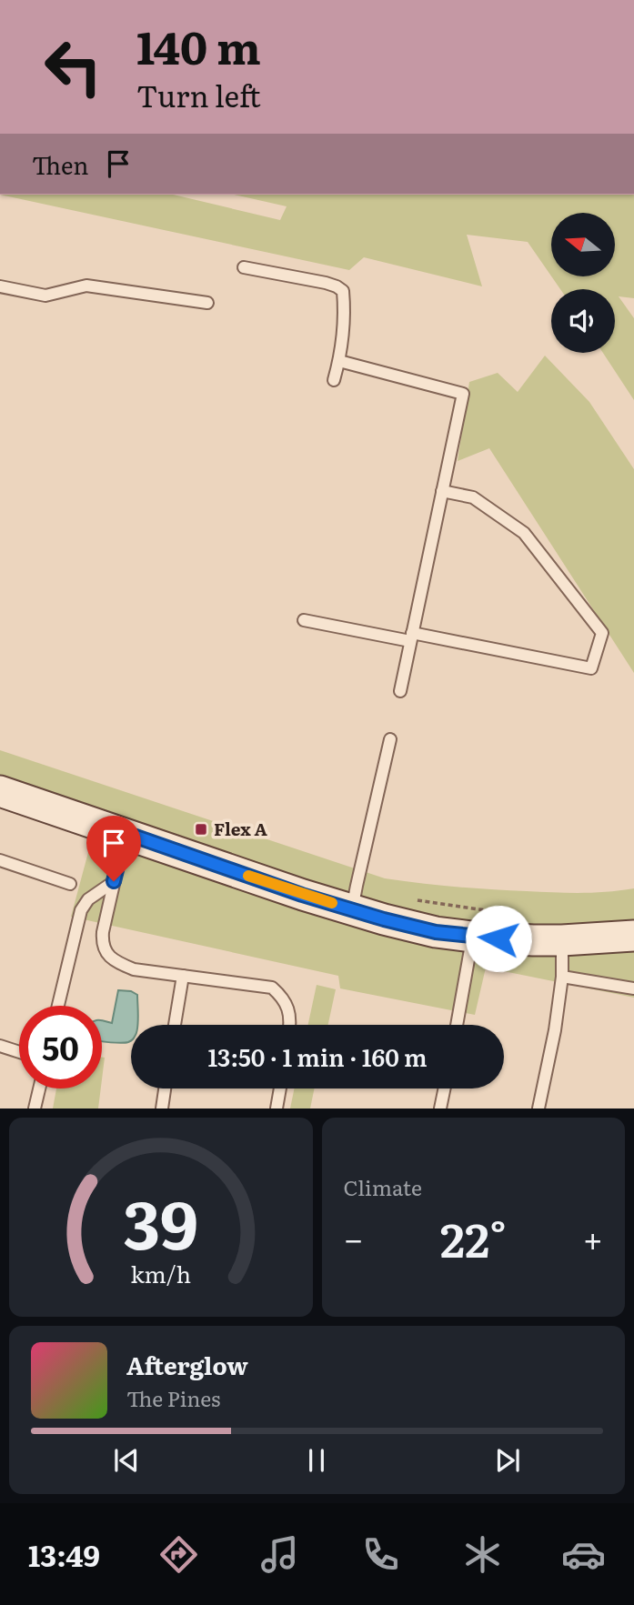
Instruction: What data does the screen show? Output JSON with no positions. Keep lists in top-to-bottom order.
{
  "places": {
    "transit": ["Flex A"]
  },
  "north": "left",
  "page": {
    "turn": ["140 m", "Turn left"],
    "then": "Then",
    "limit": "50",
    "trip": "13:50 · 1 min · 160 m",
    "tile": "Climate",
    "heat": ["−", "22°", "+"],
    "song": ["Afterglow", "The Pines"],
    "tabs": "13:49",
    "gauge": ["39", "km/h"]
  }
}
